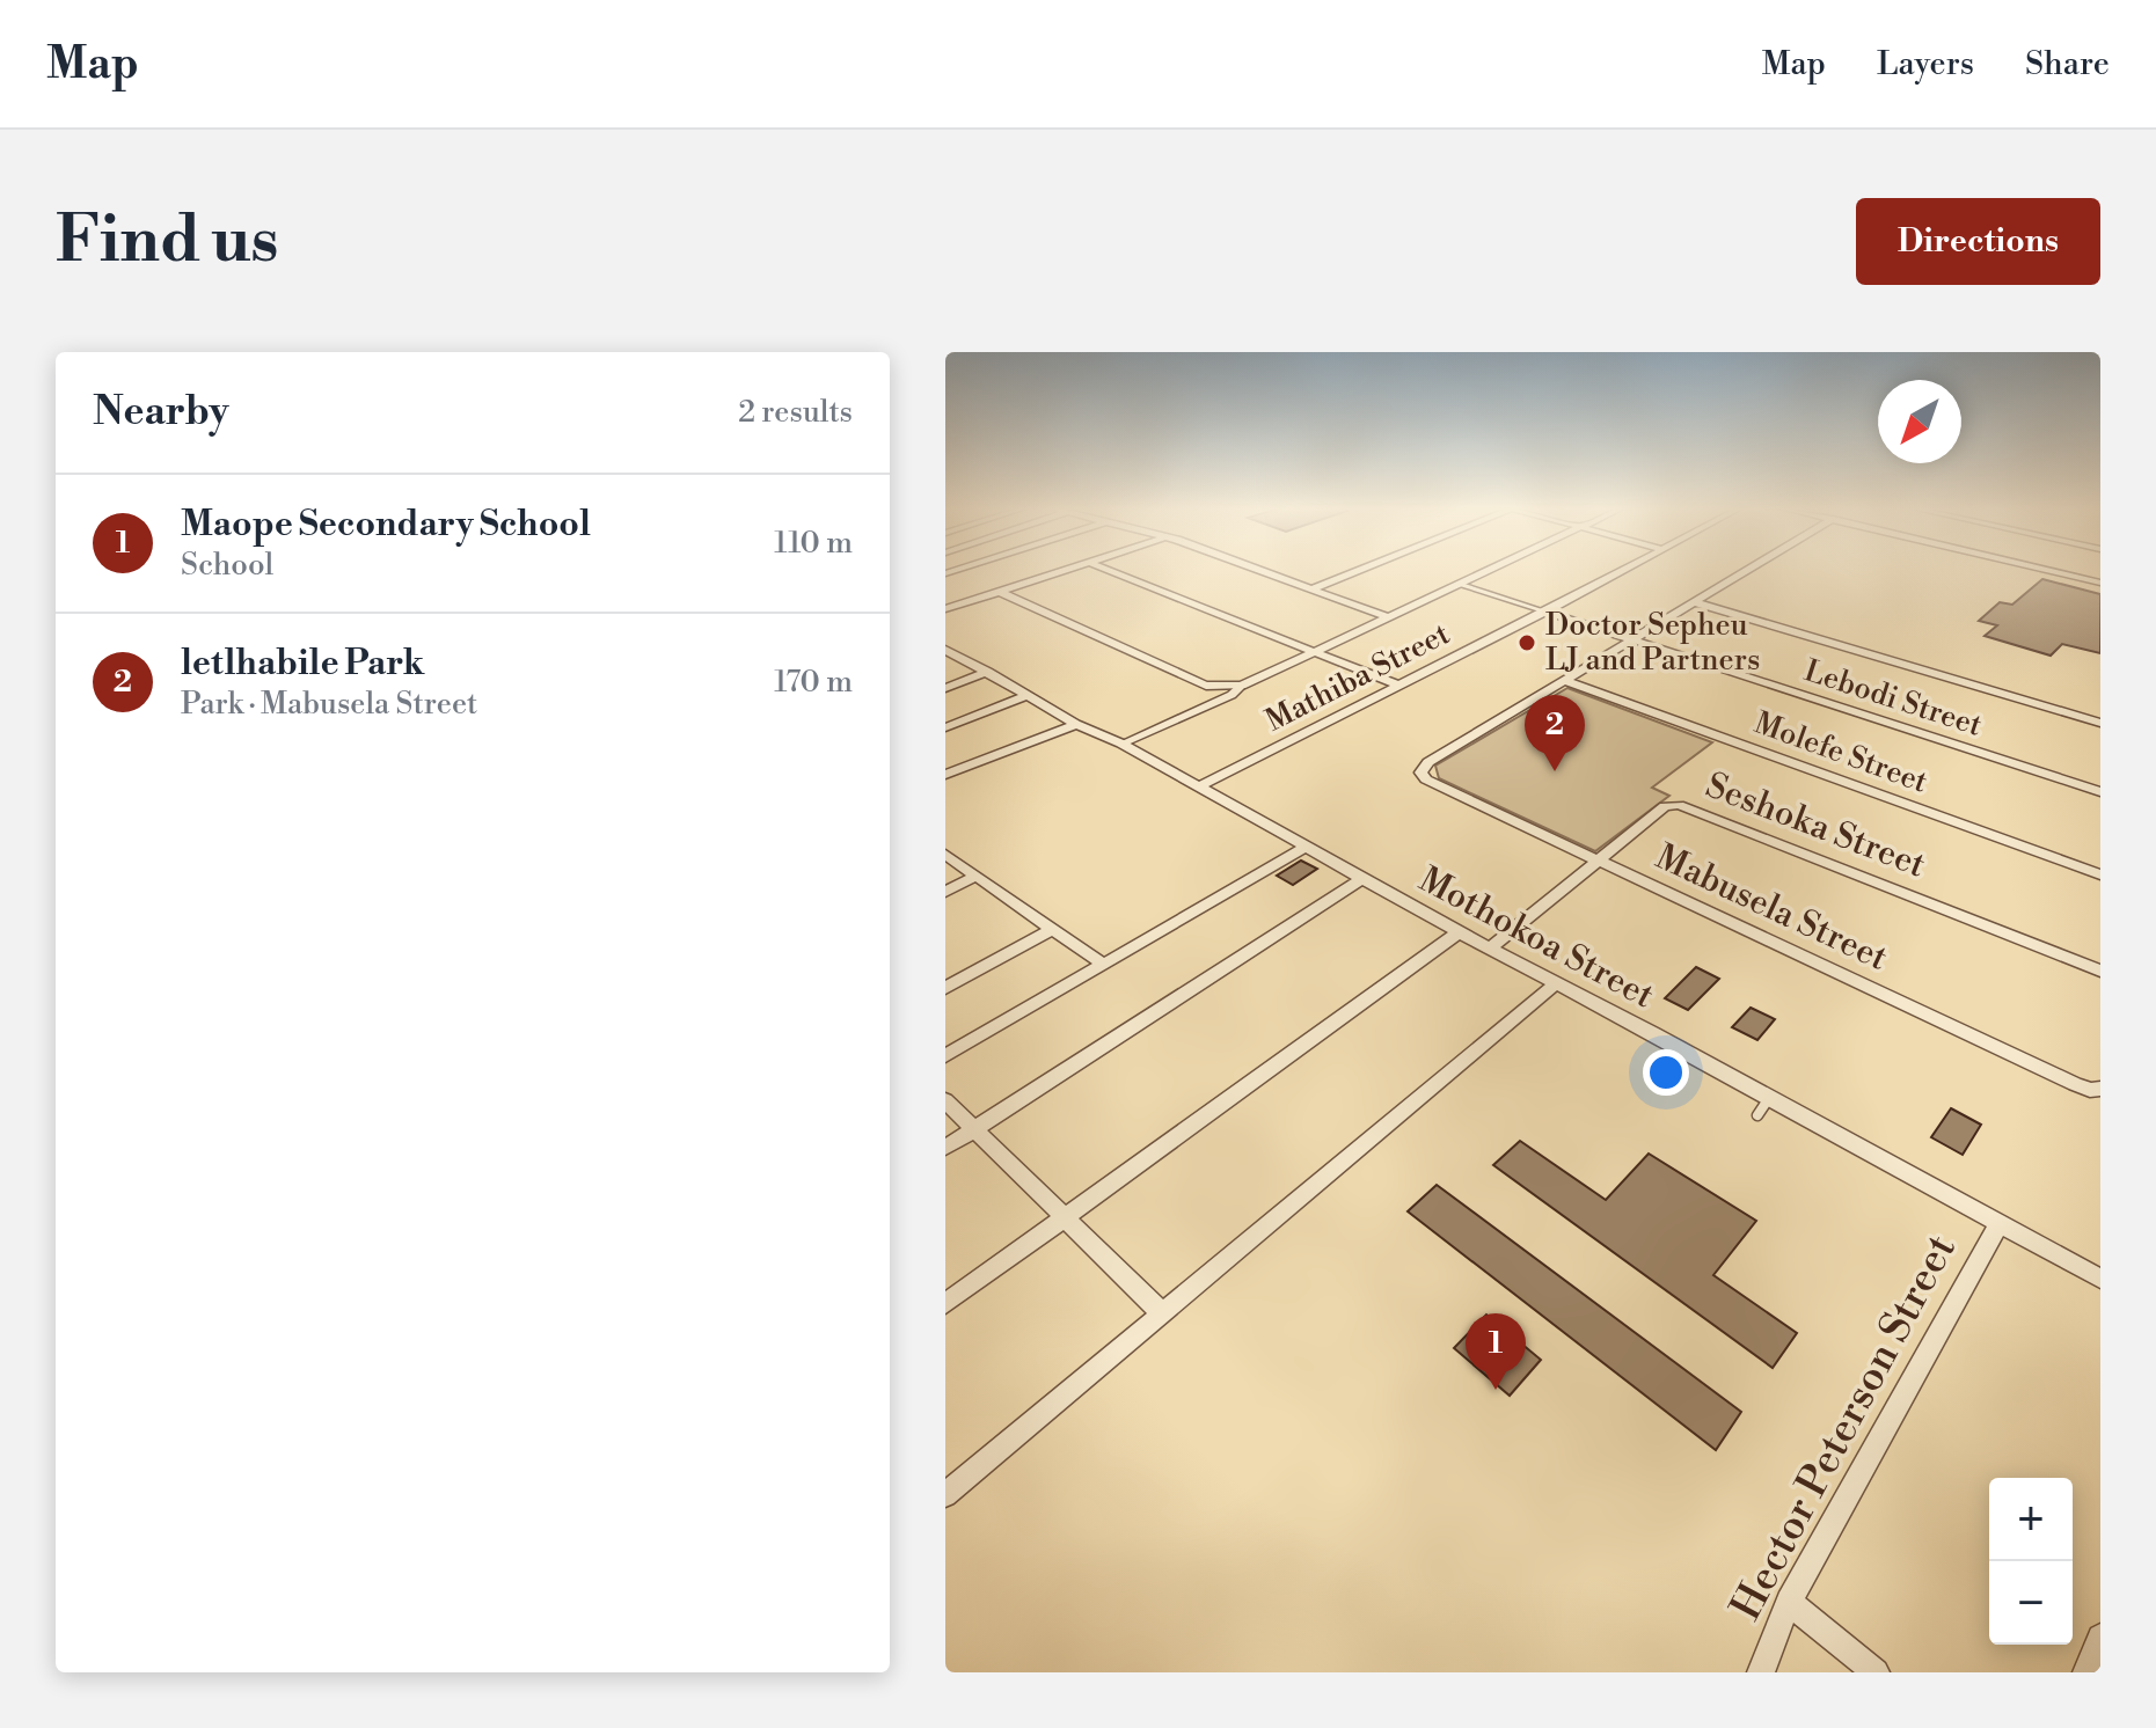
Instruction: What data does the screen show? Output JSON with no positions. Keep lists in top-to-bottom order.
{
  "streets": {
    "street": [
      "Mathiba Street",
      "Lebodi Street",
      "Molefe Street",
      "Seshoka Street",
      "Mabusela Street",
      "Mothokoa Street",
      "Hector Peterson Street"
    ]
  },
  "crossings": [
    ["Mathiba Street", "Lebodi Street"],
    ["Mathiba Street", "Mothokoa Street"],
    ["Molefe Street", "Mabusela Street"],
    ["Seshoka Street", "Mabusela Street"],
    ["Seshoka Street", "Mothokoa Street"],
    ["Mothokoa Street", "Hector Peterson Street"]
  ],
  "places": ["Doctor Sepheu LJ and Partners"],
  "north": "bottom left",
  "page": {
    "header": "Map",
    "nav": ["Map", "Layers", "Share"],
    "buttons": "Directions",
    "title": "Find us",
    "heading": ["Nearby", "2 results"],
    "list": [
      {
        "mark": "1",
        "name": "Maope Secondary School",
        "note": "School",
        "value": "110 m"
      },
      {
        "mark": "2",
        "name": "letlhabile Park",
        "note": "Park · Mabusela Street",
        "value": "170 m"
      }
    ],
    "pins": ["2", "1"],
    "map_buttons": ["+", "−"]
  }
}
